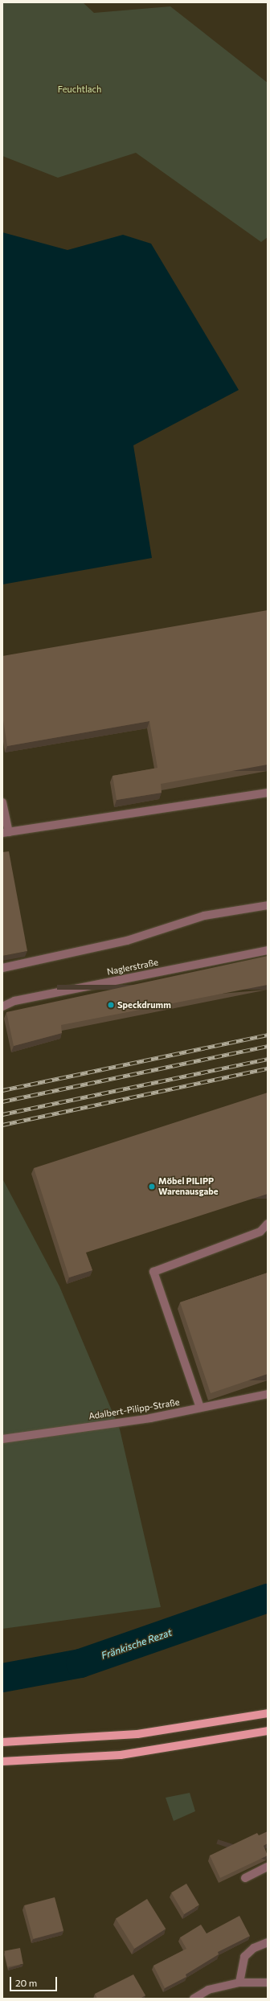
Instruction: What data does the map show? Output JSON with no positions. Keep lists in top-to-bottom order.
{
  "streets": {
    "street": ["Naglerstraße", "Adalbert-Pilipp-Straße"]
  },
  "water": ["Fränkische Rezat"],
  "parks": ["Feuchtlach"],
  "places": ["Speckdrumm", "Möbel PILIPP Warenausgabe"],
  "scale_bar": "20 m"
}
